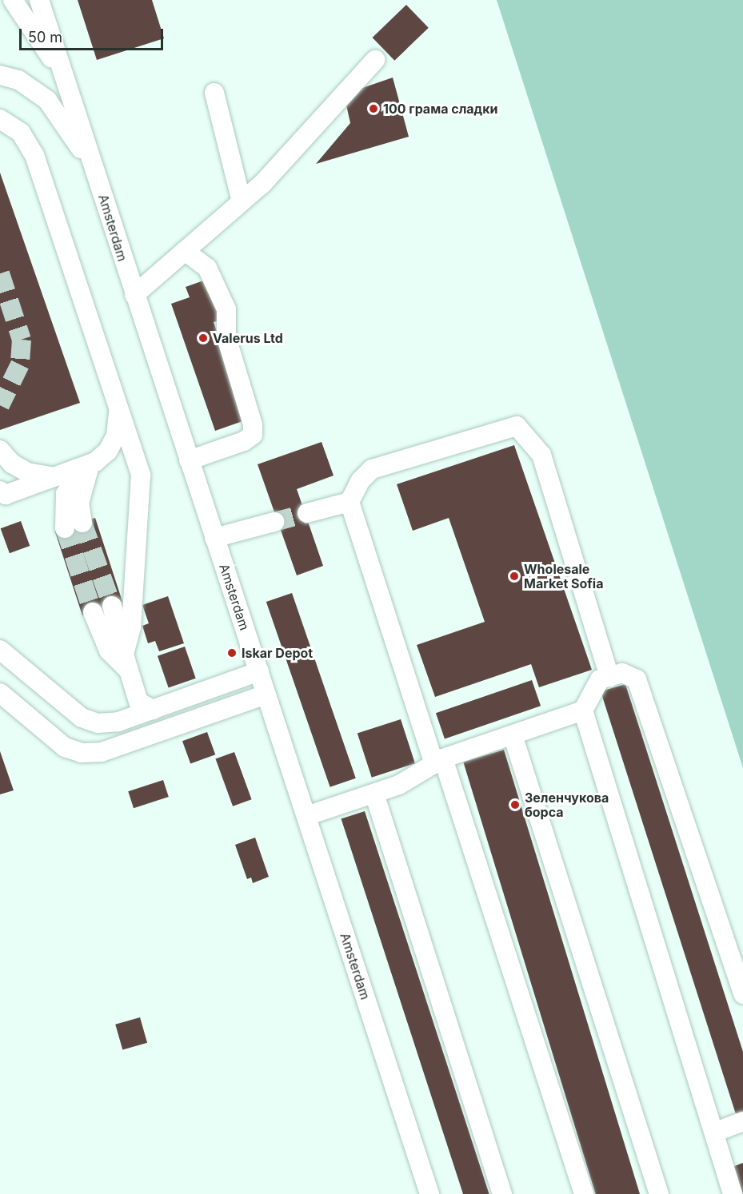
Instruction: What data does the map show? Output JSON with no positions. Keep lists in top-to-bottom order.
{
  "streets": {
    "street": ["Amsterdam"]
  },
  "places": [
    "100 грама сладки",
    "Valerus Ltd",
    "Wholesale Market Sofia",
    "Iskar Depot",
    "Зеленчукова борса"
  ],
  "scale_bar": "50 m"
}
